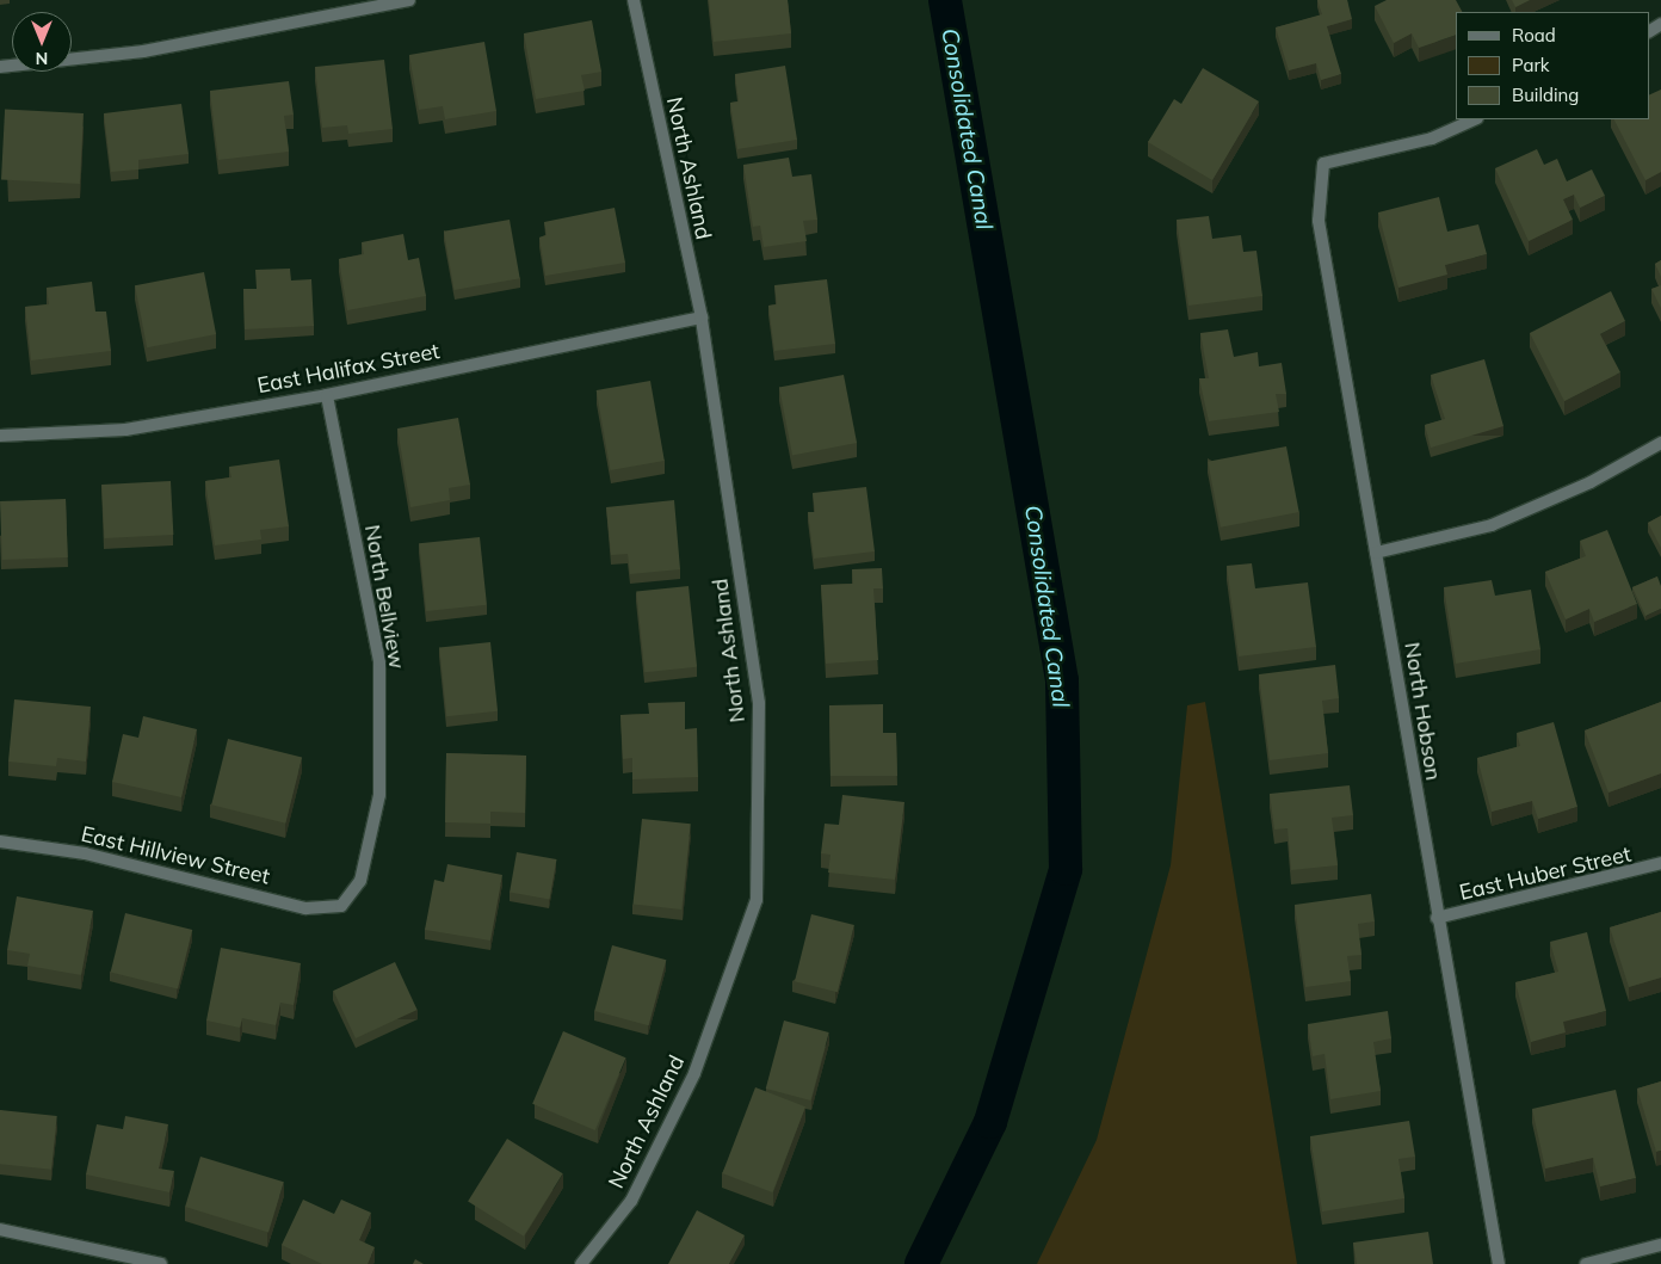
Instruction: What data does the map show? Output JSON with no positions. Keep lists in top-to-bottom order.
{
  "streets": {
    "street": [
      "North Ashland",
      "East Halifax Street",
      "North Bellview",
      "North Hobson",
      "East Hillview Street",
      "East Huber Street"
    ]
  },
  "crossings": [
    ["North Ashland", "East Halifax Street"],
    ["East Halifax Street", "North Bellview"],
    ["North Bellview", "East Hillview Street"],
    ["North Hobson", "East Huber Street"]
  ],
  "water": ["Consolidated Canal"],
  "legend": ["Road", "Park", "Building"],
  "north": "bottom"
}
